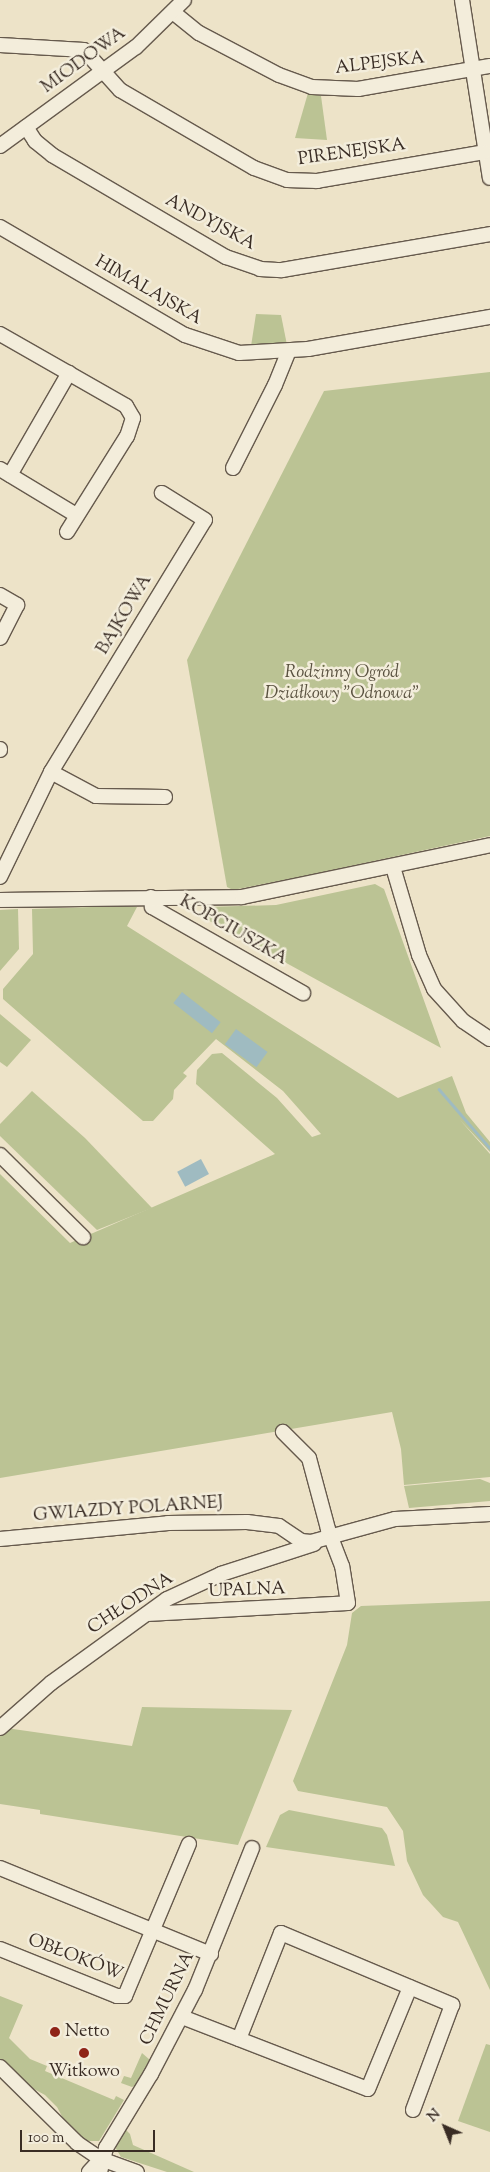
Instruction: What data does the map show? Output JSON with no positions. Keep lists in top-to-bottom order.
{
  "streets": {
    "street": [
      "MIODOWA",
      "ALPEJSKA",
      "PIRENEJSKA",
      "ANDYJSKA",
      "HIMALAJSKA",
      "BAJKOWA",
      "KOPCIUSZKA",
      "GWIAZDY POLARNEJ",
      "UPALNA",
      "CHŁODNA",
      "OBŁOKÓW",
      "CHMURNA"
    ]
  },
  "crossings": [
    ["MIODOWA", "ALPEJSKA"],
    ["MIODOWA", "PIRENEJSKA"],
    ["MIODOWA", "ANDYJSKA"],
    ["GWIAZDY POLARNEJ", "UPALNA"],
    ["GWIAZDY POLARNEJ", "CHŁODNA"],
    ["UPALNA", "CHŁODNA"]
  ],
  "parks": ["Rodzinny Ogród Działkowy \"Odnowa\""],
  "places": ["Netto", "Witkowo"],
  "scale_bar": "100 m",
  "north": "top left"
}
